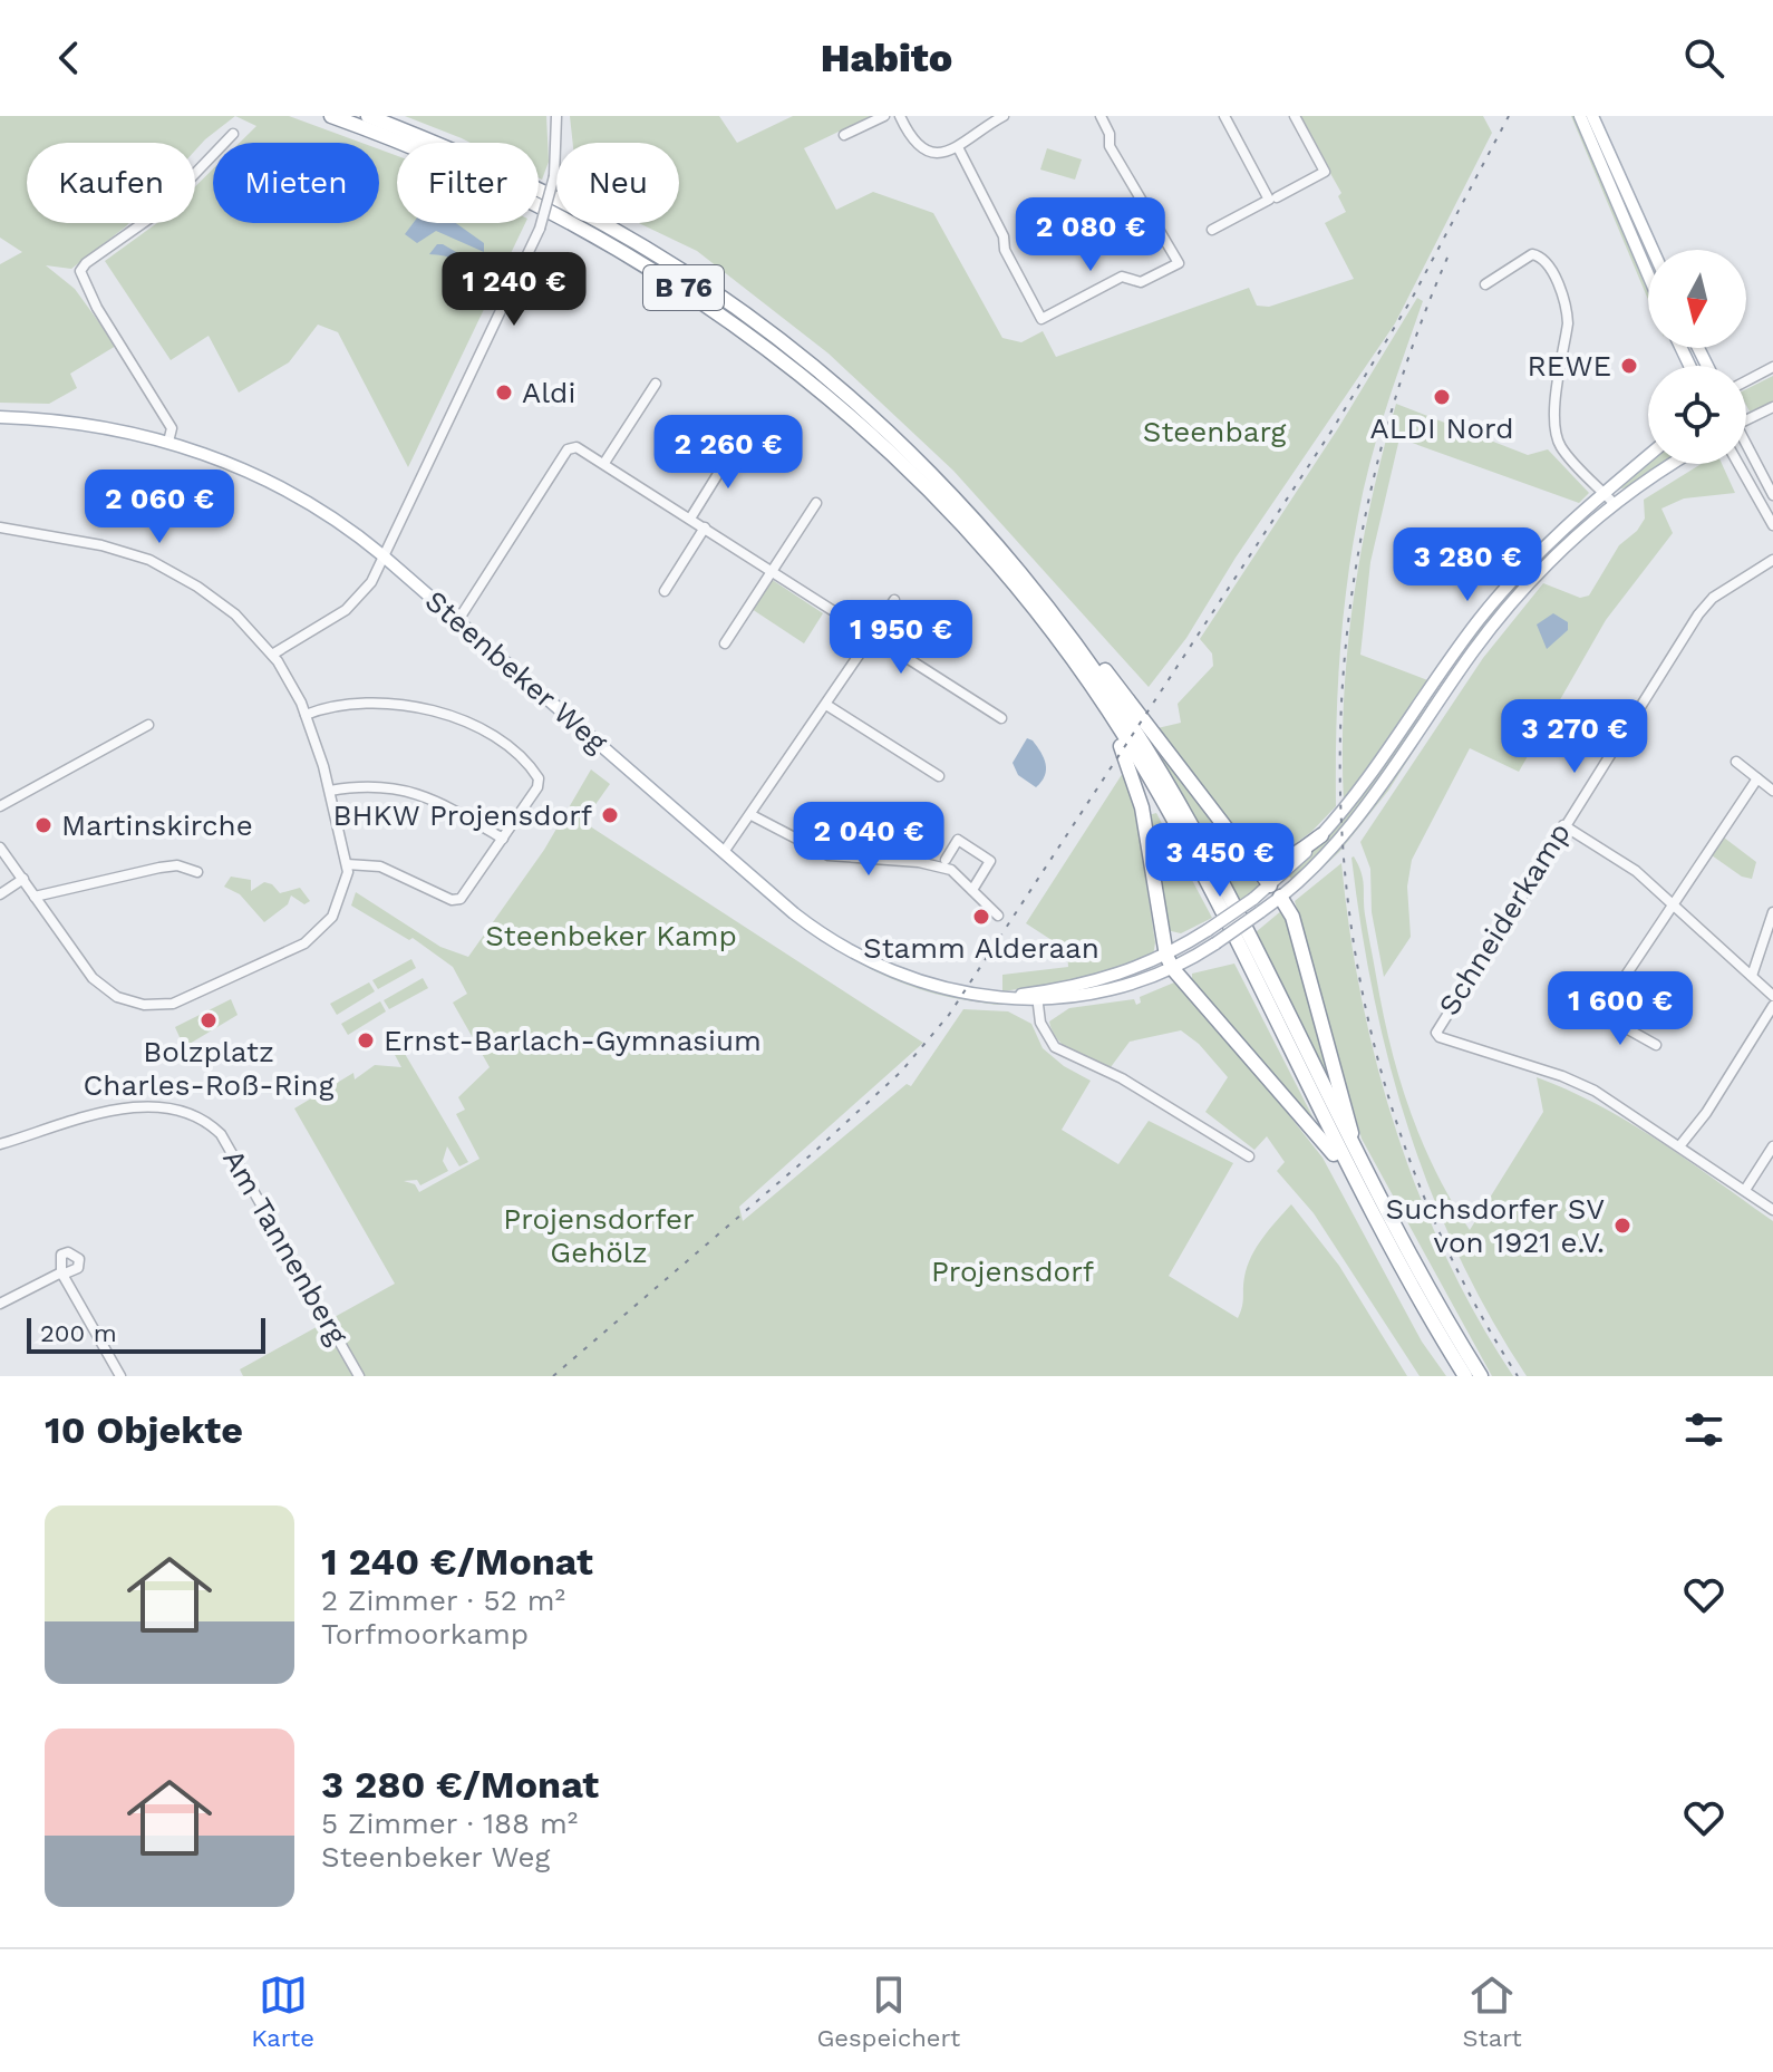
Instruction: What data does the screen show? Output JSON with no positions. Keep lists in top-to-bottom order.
{
  "streets": {
    "highway": ["B 76"],
    "main road": ["Steenbeker Weg"],
    "street": ["Schneiderkamp", "Am Tannenberg"]
  },
  "parks": [
    "Steenbarg",
    "Steenbeker Kamp",
    "Projensdorfer Gehölz",
    "Projensdorf"
  ],
  "places": [
    "REWE",
    "Aldi",
    "ALDI Nord",
    "BHKW Projensdorf",
    "Martinskirche",
    "Stamm Alderaan",
    "Bolzplatz Charles-Roß-Ring",
    "Ernst-Barlach-Gymnasium",
    "Suchsdorfer SV von 1921 e.V."
  ],
  "scale_bar": "200 m",
  "north": "bottom",
  "page": {
    "header": "Habito",
    "chip": [
      "Kaufen",
      "Mieten",
      "Filter",
      "Neu"
    ],
    "price": [
      "2 080 €",
      "1 240 €",
      "2 260 €",
      "2 060 €",
      "3 280 €",
      "1 950 €",
      "3 270 €",
      "2 040 €",
      "3 450 €",
      "1 600 €"
    ],
    "scale": "200 m",
    "heading": "10 Objekte",
    "list": [
      {
        "name": "1 240 €/Monat",
        "note": "2 Zimmer · 52 m² · Torfmoorkamp"
      },
      {
        "name": "3 280 €/Monat",
        "note": "5 Zimmer · 188 m² · Steenbeker Weg"
      }
    ],
    "tabs": ["Karte", "Gespeichert", "Start"]
  }
}
